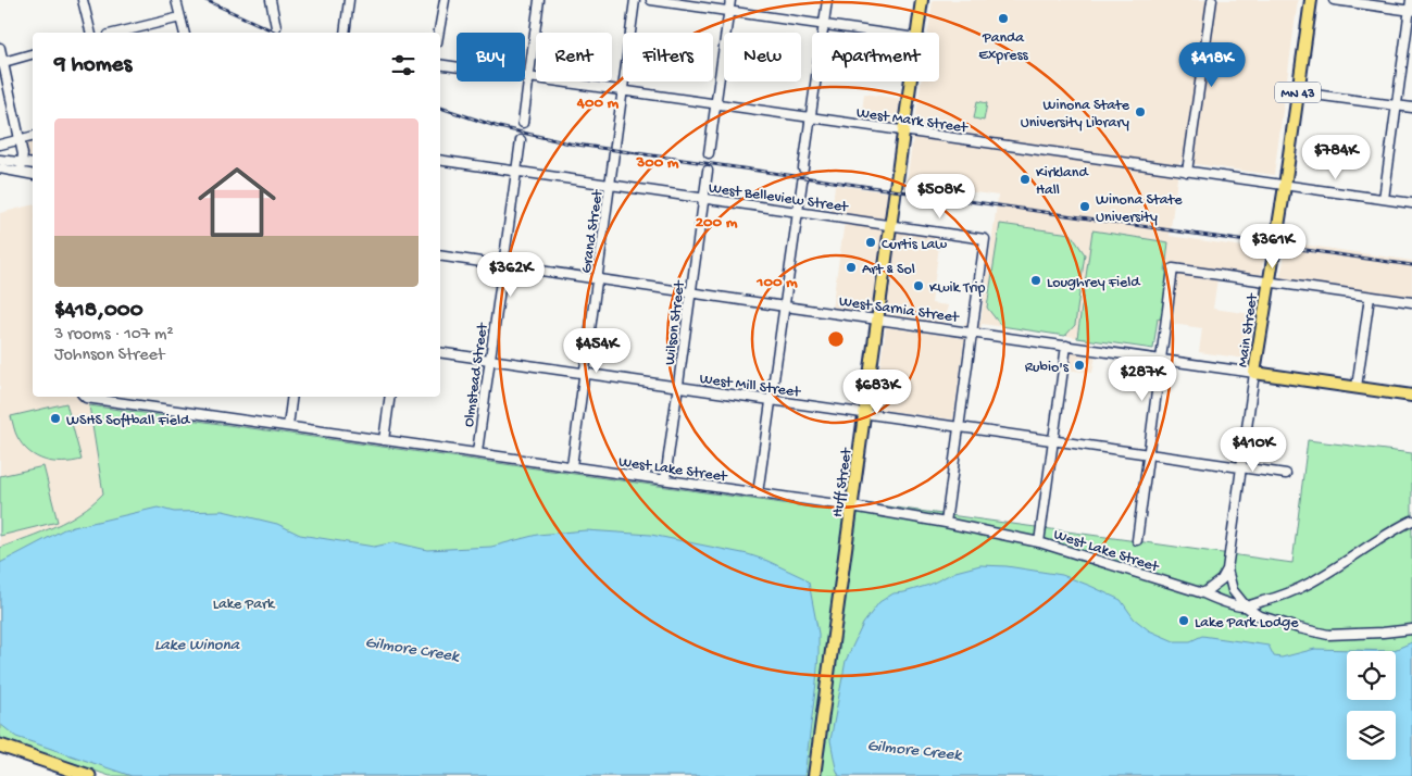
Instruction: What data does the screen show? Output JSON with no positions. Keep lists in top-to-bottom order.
{
  "streets": {
    "main road": [
      "MN 43",
      "West Sarnia Street",
      "Main Street",
      "Huff Street"
    ],
    "street": [
      "West Mark Street",
      "West Belleview Street",
      "Grand Street",
      "Wilson Street",
      "Olmstead Street",
      "West Mill Street",
      "West Lake Street"
    ]
  },
  "crossings": [
    ["West Mark Street", "Grand Street"],
    ["West Mark Street", "Main Street"],
    ["West Mark Street", "Huff Street"],
    ["West Belleview Street", "Grand Street"],
    ["West Belleview Street", "West Sarnia Street"],
    ["West Belleview Street", "Wilson Street"],
    ["West Belleview Street", "Olmstead Street"],
    ["West Belleview Street", "Huff Street"],
    ["Grand Street", "West Sarnia Street"],
    ["Grand Street", "West Mill Street"],
    ["Grand Street", "West Lake Street"],
    ["West Sarnia Street", "Wilson Street"],
    ["West Sarnia Street", "Main Street"],
    ["West Sarnia Street", "Olmstead Street"],
    ["West Sarnia Street", "Huff Street"],
    ["Wilson Street", "West Mill Street"],
    ["Wilson Street", "West Lake Street"],
    ["Main Street", "West Mill Street"],
    ["Main Street", "West Lake Street"],
    ["Olmstead Street", "West Mill Street"],
    ["Olmstead Street", "West Lake Street"],
    ["West Mill Street", "Huff Street"],
    ["West Lake Street", "Huff Street"]
  ],
  "water": ["Lake Winona", "Gilmore Creek"],
  "parks": ["Lake Park"],
  "places": [
    "Panda Express",
    "Winona State University Library",
    "Kirkland Hall",
    "Winona State University",
    "Curtis Law",
    "Art & Sol",
    "Loughrey Field",
    "Kwik Trip",
    "Rubio's",
    "WSHS Softball Field",
    "Lake Park Lodge"
  ],
  "page": {
    "chip": [
      "Buy",
      "Rent",
      "Filters",
      "New",
      "Apartment"
    ],
    "heading": "9 homes",
    "price": [
      "$418K",
      "$784K",
      "$508K",
      "$361K",
      "$362K",
      "$454K",
      "$287K",
      "$683K",
      "$410K"
    ],
    "list": [
      {
        "name": "$418,000",
        "note": "3 rooms · 107 m² · Johnson Street"
      }
    ]
  },
  "rings": [
    "400 m",
    "300 m",
    "200 m",
    "100 m"
  ]
}
